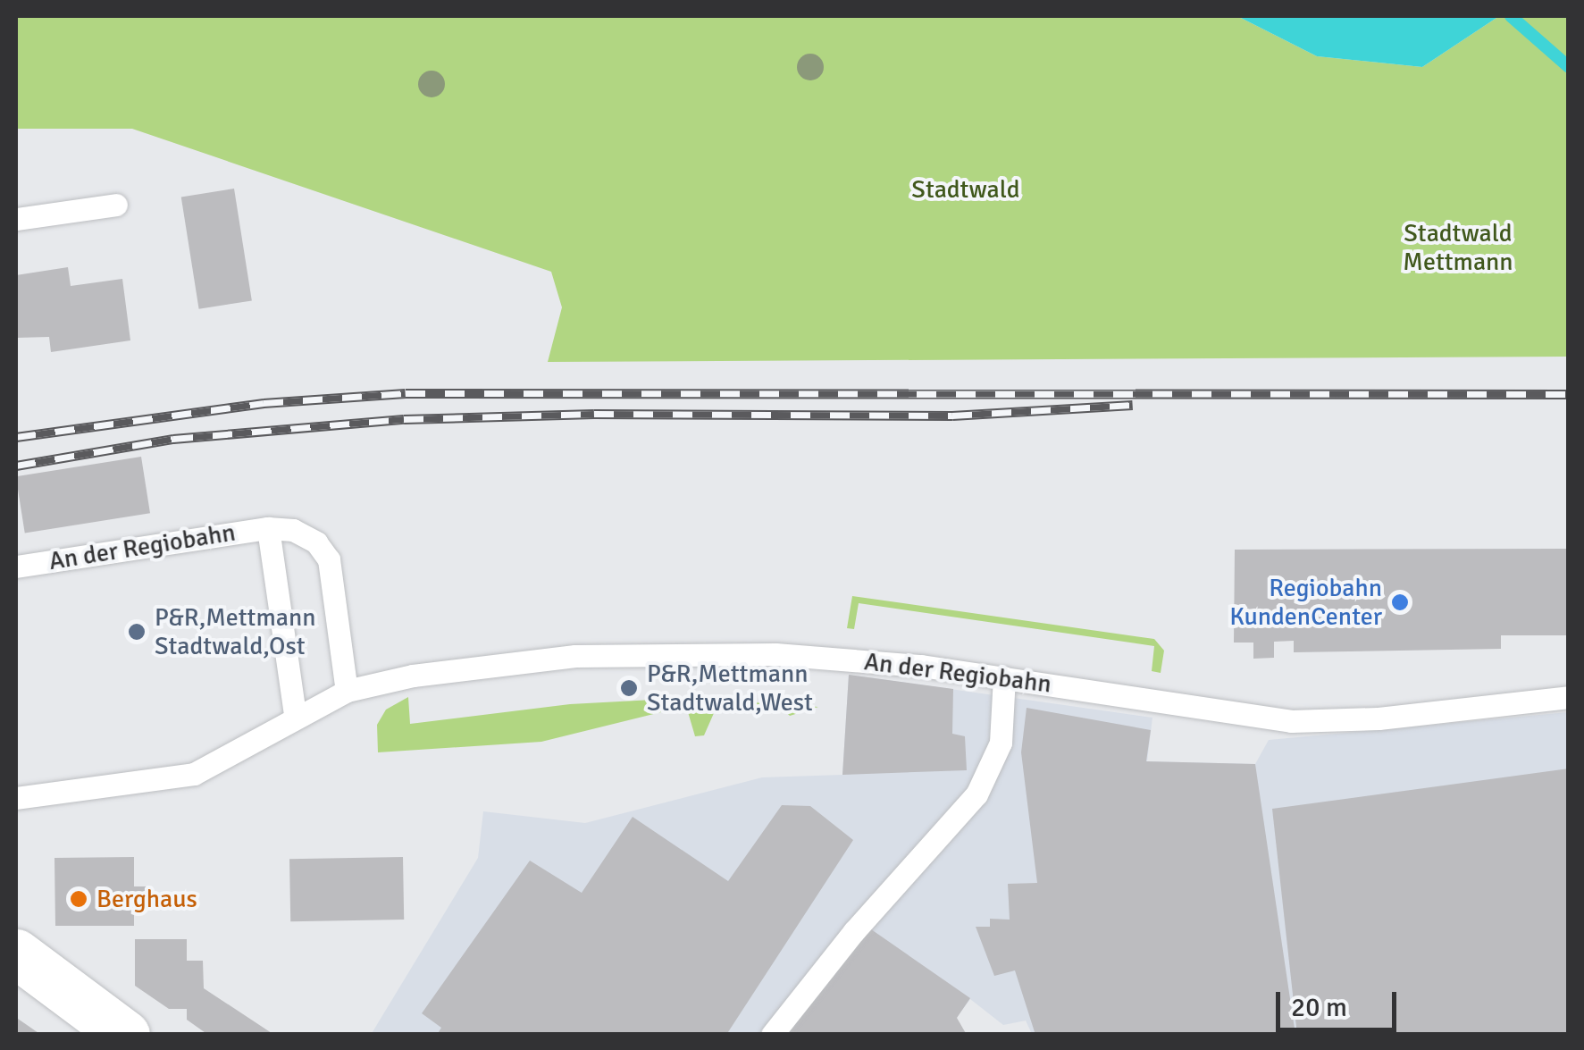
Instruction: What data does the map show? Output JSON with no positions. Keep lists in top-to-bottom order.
{
  "streets": {
    "lane": ["An der Regiobahn"]
  },
  "parks": ["Stadtwald", "Stadtwald Mettmann"],
  "places": [
    "Regiobahn KundenCenter",
    "P&R,Mettmann Stadtwald,Ost",
    "P&R,Mettmann Stadtwald,West",
    "Berghaus"
  ],
  "scale_bar": "20 m"
}
